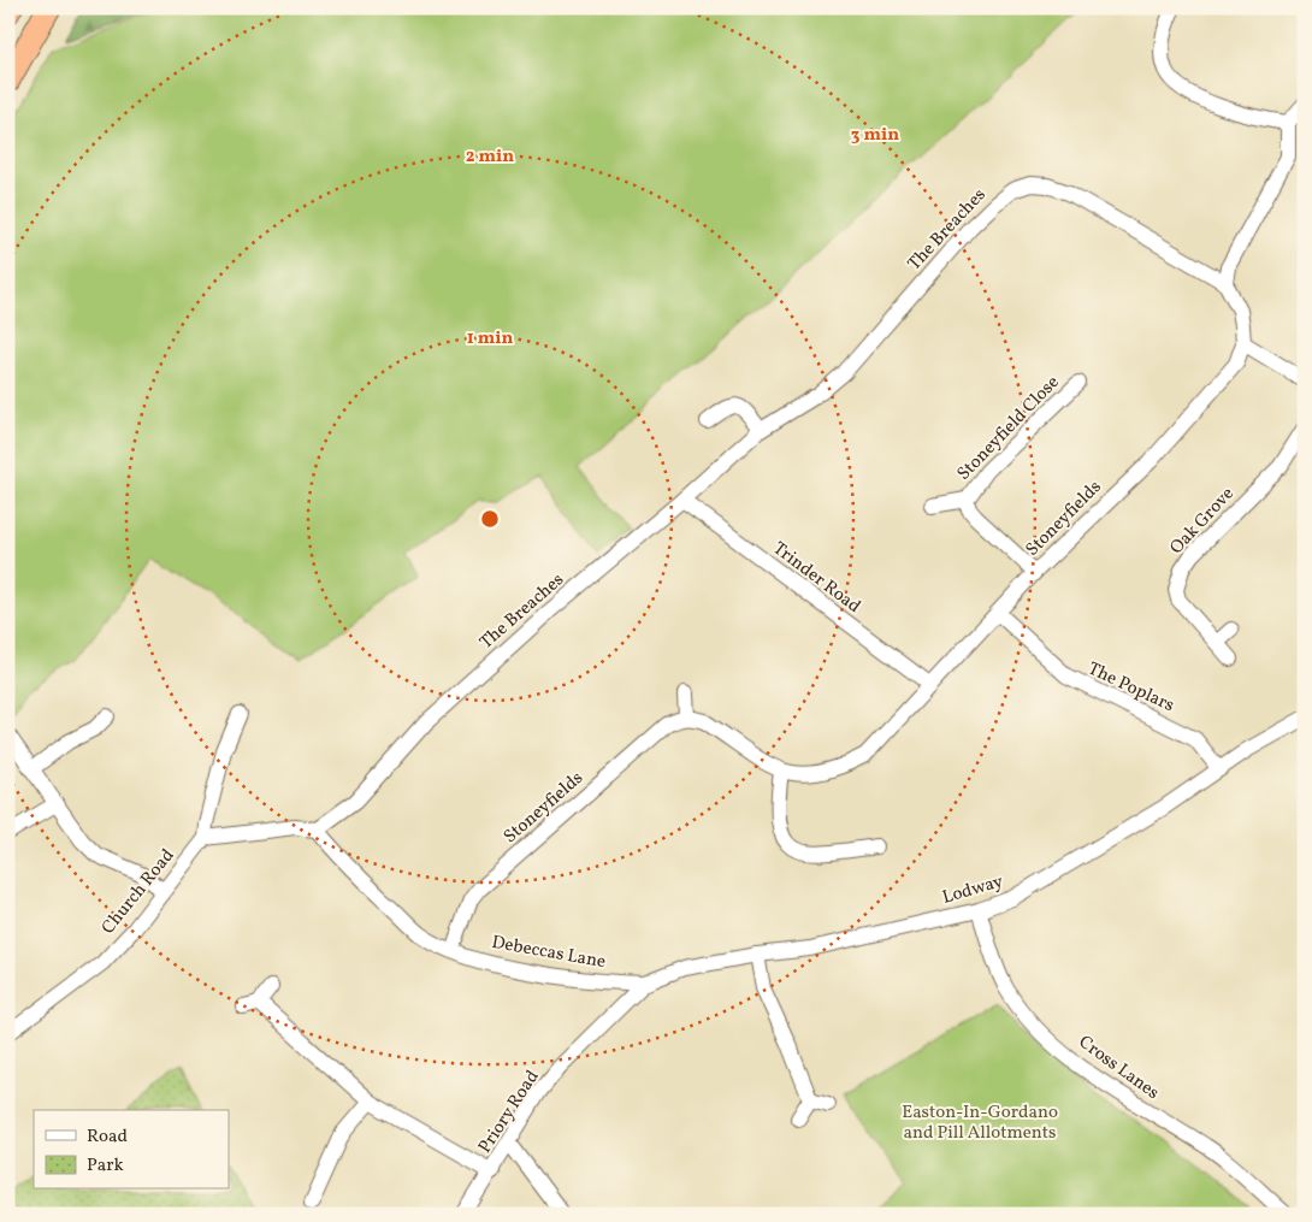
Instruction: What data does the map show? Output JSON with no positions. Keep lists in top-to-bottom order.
{
  "streets": {
    "street": [
      "The Breaches",
      "Stoneyfield Close",
      "Stoneyfields",
      "Oak Grove",
      "Trinder Road",
      "The Poplars",
      "Lodway",
      "Church Road",
      "Debeccas Lane",
      "Cross Lanes",
      "Priory Road"
    ]
  },
  "crossings": [
    ["The Breaches", "Trinder Road"],
    ["The Breaches", "Debeccas Lane"],
    ["Stoneyfield Close", "Stoneyfields"],
    ["Stoneyfields", "Trinder Road"],
    ["Stoneyfields", "The Poplars"],
    ["Stoneyfields", "Debeccas Lane"],
    ["The Poplars", "Lodway"],
    ["Lodway", "Debeccas Lane"],
    ["Lodway", "Cross Lanes"],
    ["Lodway", "Priory Road"],
    ["Debeccas Lane", "Priory Road"]
  ],
  "parks": ["Easton-In-Gordano and Pill Allotments"],
  "legend": ["Road", "Park"],
  "rings": ["3 min", "2 min", "1 min"]
}
